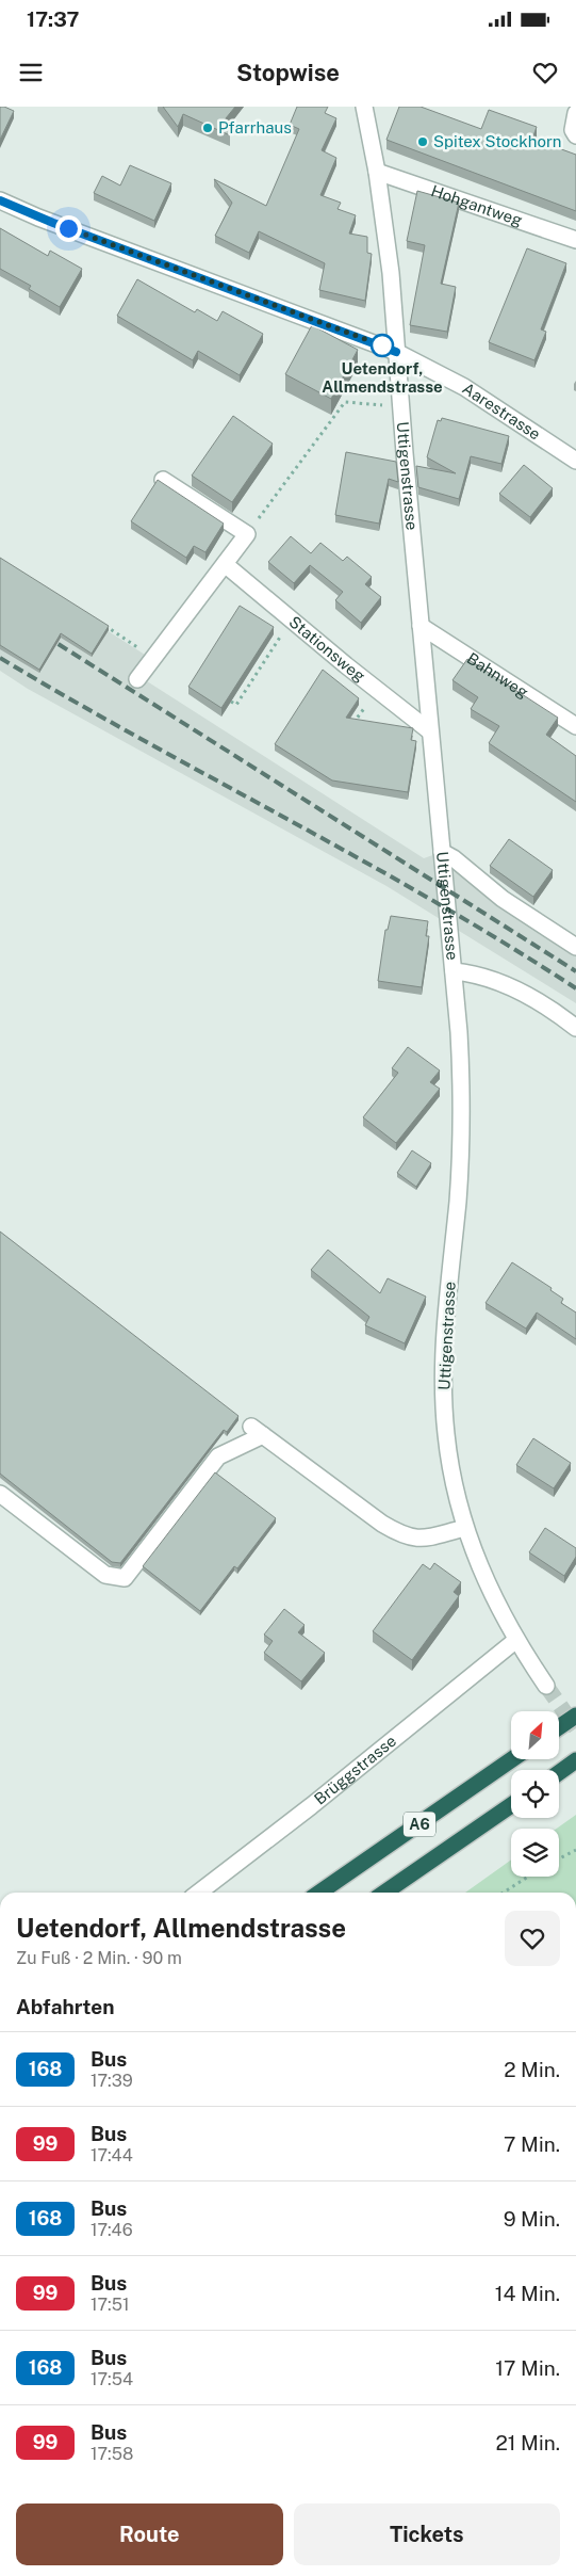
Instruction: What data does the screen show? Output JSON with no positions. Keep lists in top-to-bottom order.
{
  "streets": {
    "highway": ["A6"],
    "street": [
      "Hohgantweg",
      "Aarestrasse",
      "Uttigenstrasse",
      "Stationsweg",
      "Bahnweg",
      "Brüggstrasse"
    ]
  },
  "crossings": [
    ["Hohgantweg", "Uttigenstrasse"],
    ["Aarestrasse", "Uttigenstrasse"],
    ["Uttigenstrasse", "Stationsweg"],
    ["Uttigenstrasse", "Bahnweg"],
    ["Uttigenstrasse", "Brüggstrasse"]
  ],
  "places": ["Pfarrhaus", "Spitex Stockhorn", "Uetendorf, Allmendstrasse"],
  "lines": ["bus line 168"],
  "north": "top right",
  "page": {
    "status": "17:37",
    "header": "Stopwise",
    "heading": [
      ["Uetendorf, Allmendstrasse", "Zu Fuß · 2 Min. · 90 m"],
      "Abfahrten"
    ],
    "list": [
      {
        "mark": "168",
        "name": "Bus",
        "note": "17:39",
        "value": "2 Min."
      },
      {
        "mark": "99",
        "name": "Bus",
        "note": "17:44",
        "value": "7 Min."
      },
      {
        "mark": "168",
        "name": "Bus",
        "note": "17:46",
        "value": "9 Min."
      },
      {
        "mark": "99",
        "name": "Bus",
        "note": "17:51",
        "value": "14 Min."
      },
      {
        "mark": "168",
        "name": "Bus",
        "note": "17:54",
        "value": "17 Min."
      },
      {
        "mark": "99",
        "name": "Bus",
        "note": "17:58",
        "value": "21 Min."
      }
    ],
    "buttons": ["Route", "Tickets"]
  }
}
